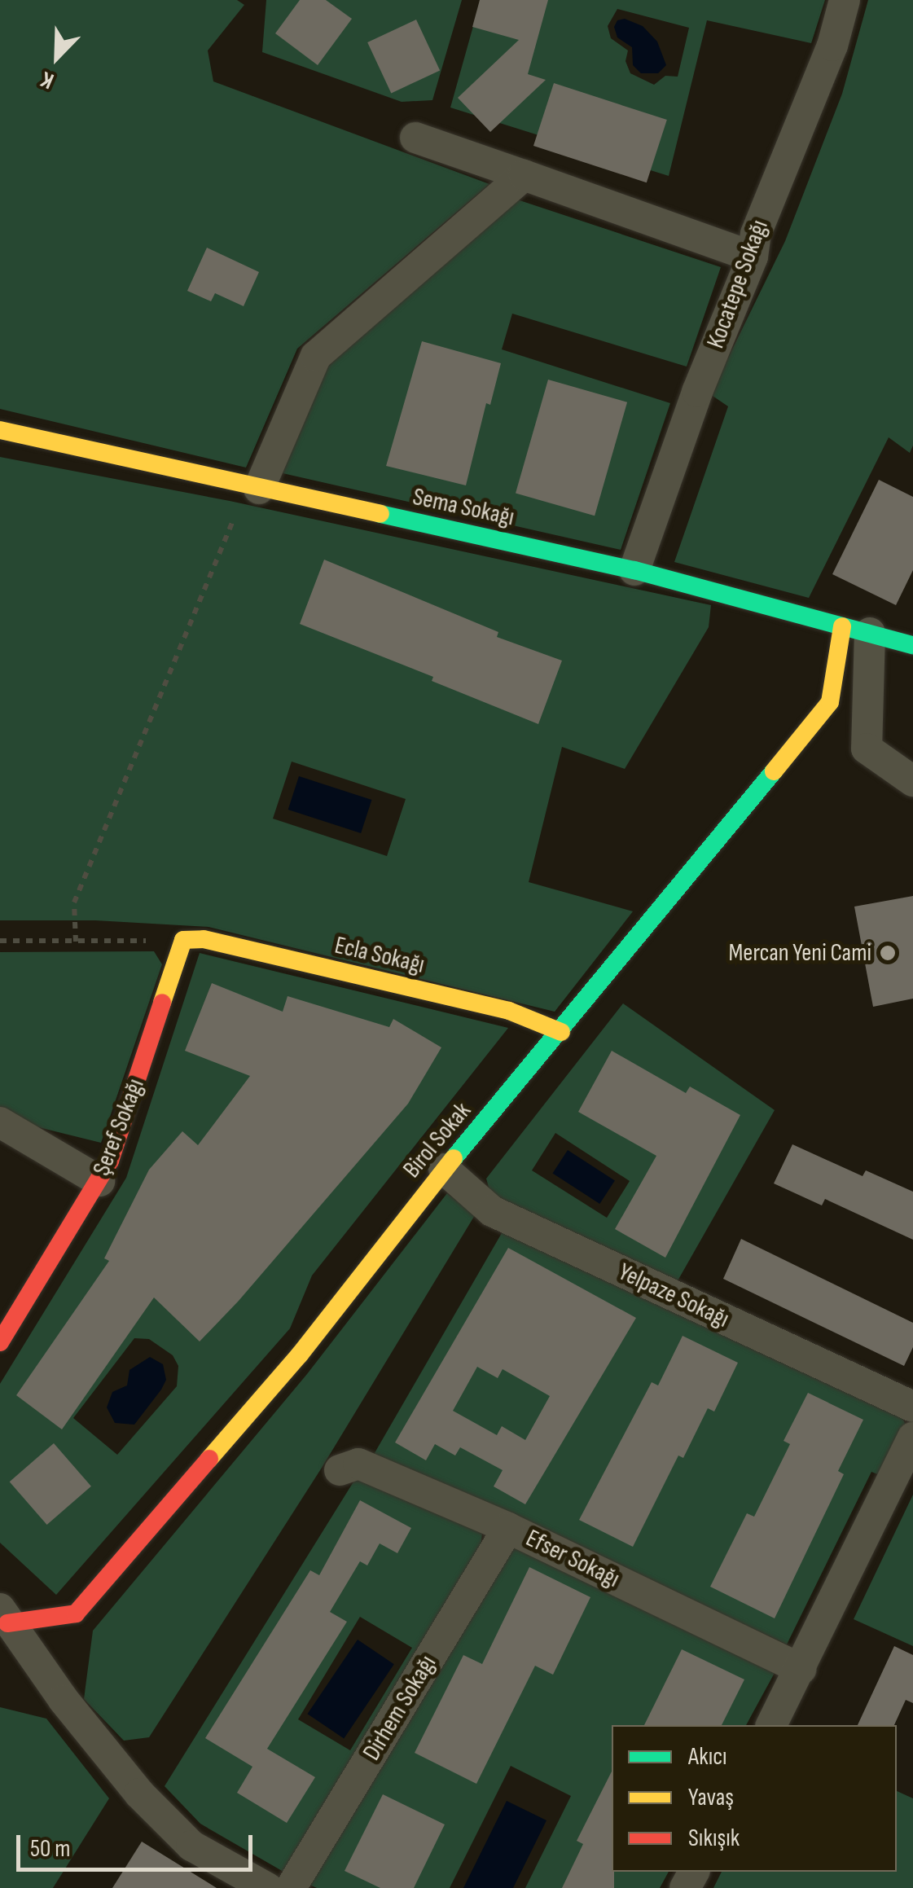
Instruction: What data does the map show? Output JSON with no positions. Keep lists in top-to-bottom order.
{
  "streets": {
    "street": [
      "Kocatepe Sokağı",
      "Sema Sokağı",
      "Ecla Sokağı",
      "Şeref Sokağı",
      "Birol Sokak",
      "Yelpaze Sokağı",
      "Efser Sokağı",
      "Dirhem Sokağı"
    ]
  },
  "crossings": [
    ["Kocatepe Sokağı", "Sema Sokağı"],
    ["Sema Sokağı", "Birol Sokak"],
    ["Ecla Sokağı", "Şeref Sokağı"],
    ["Ecla Sokağı", "Birol Sokak"],
    ["Birol Sokak", "Yelpaze Sokağı"],
    ["Efser Sokağı", "Dirhem Sokağı"]
  ],
  "places": ["Mercan Yeni Cami"],
  "legend": ["Akıcı", "Yavaş", "Sıkışık"],
  "scale_bar": "50 m",
  "north": "bottom left"
}
